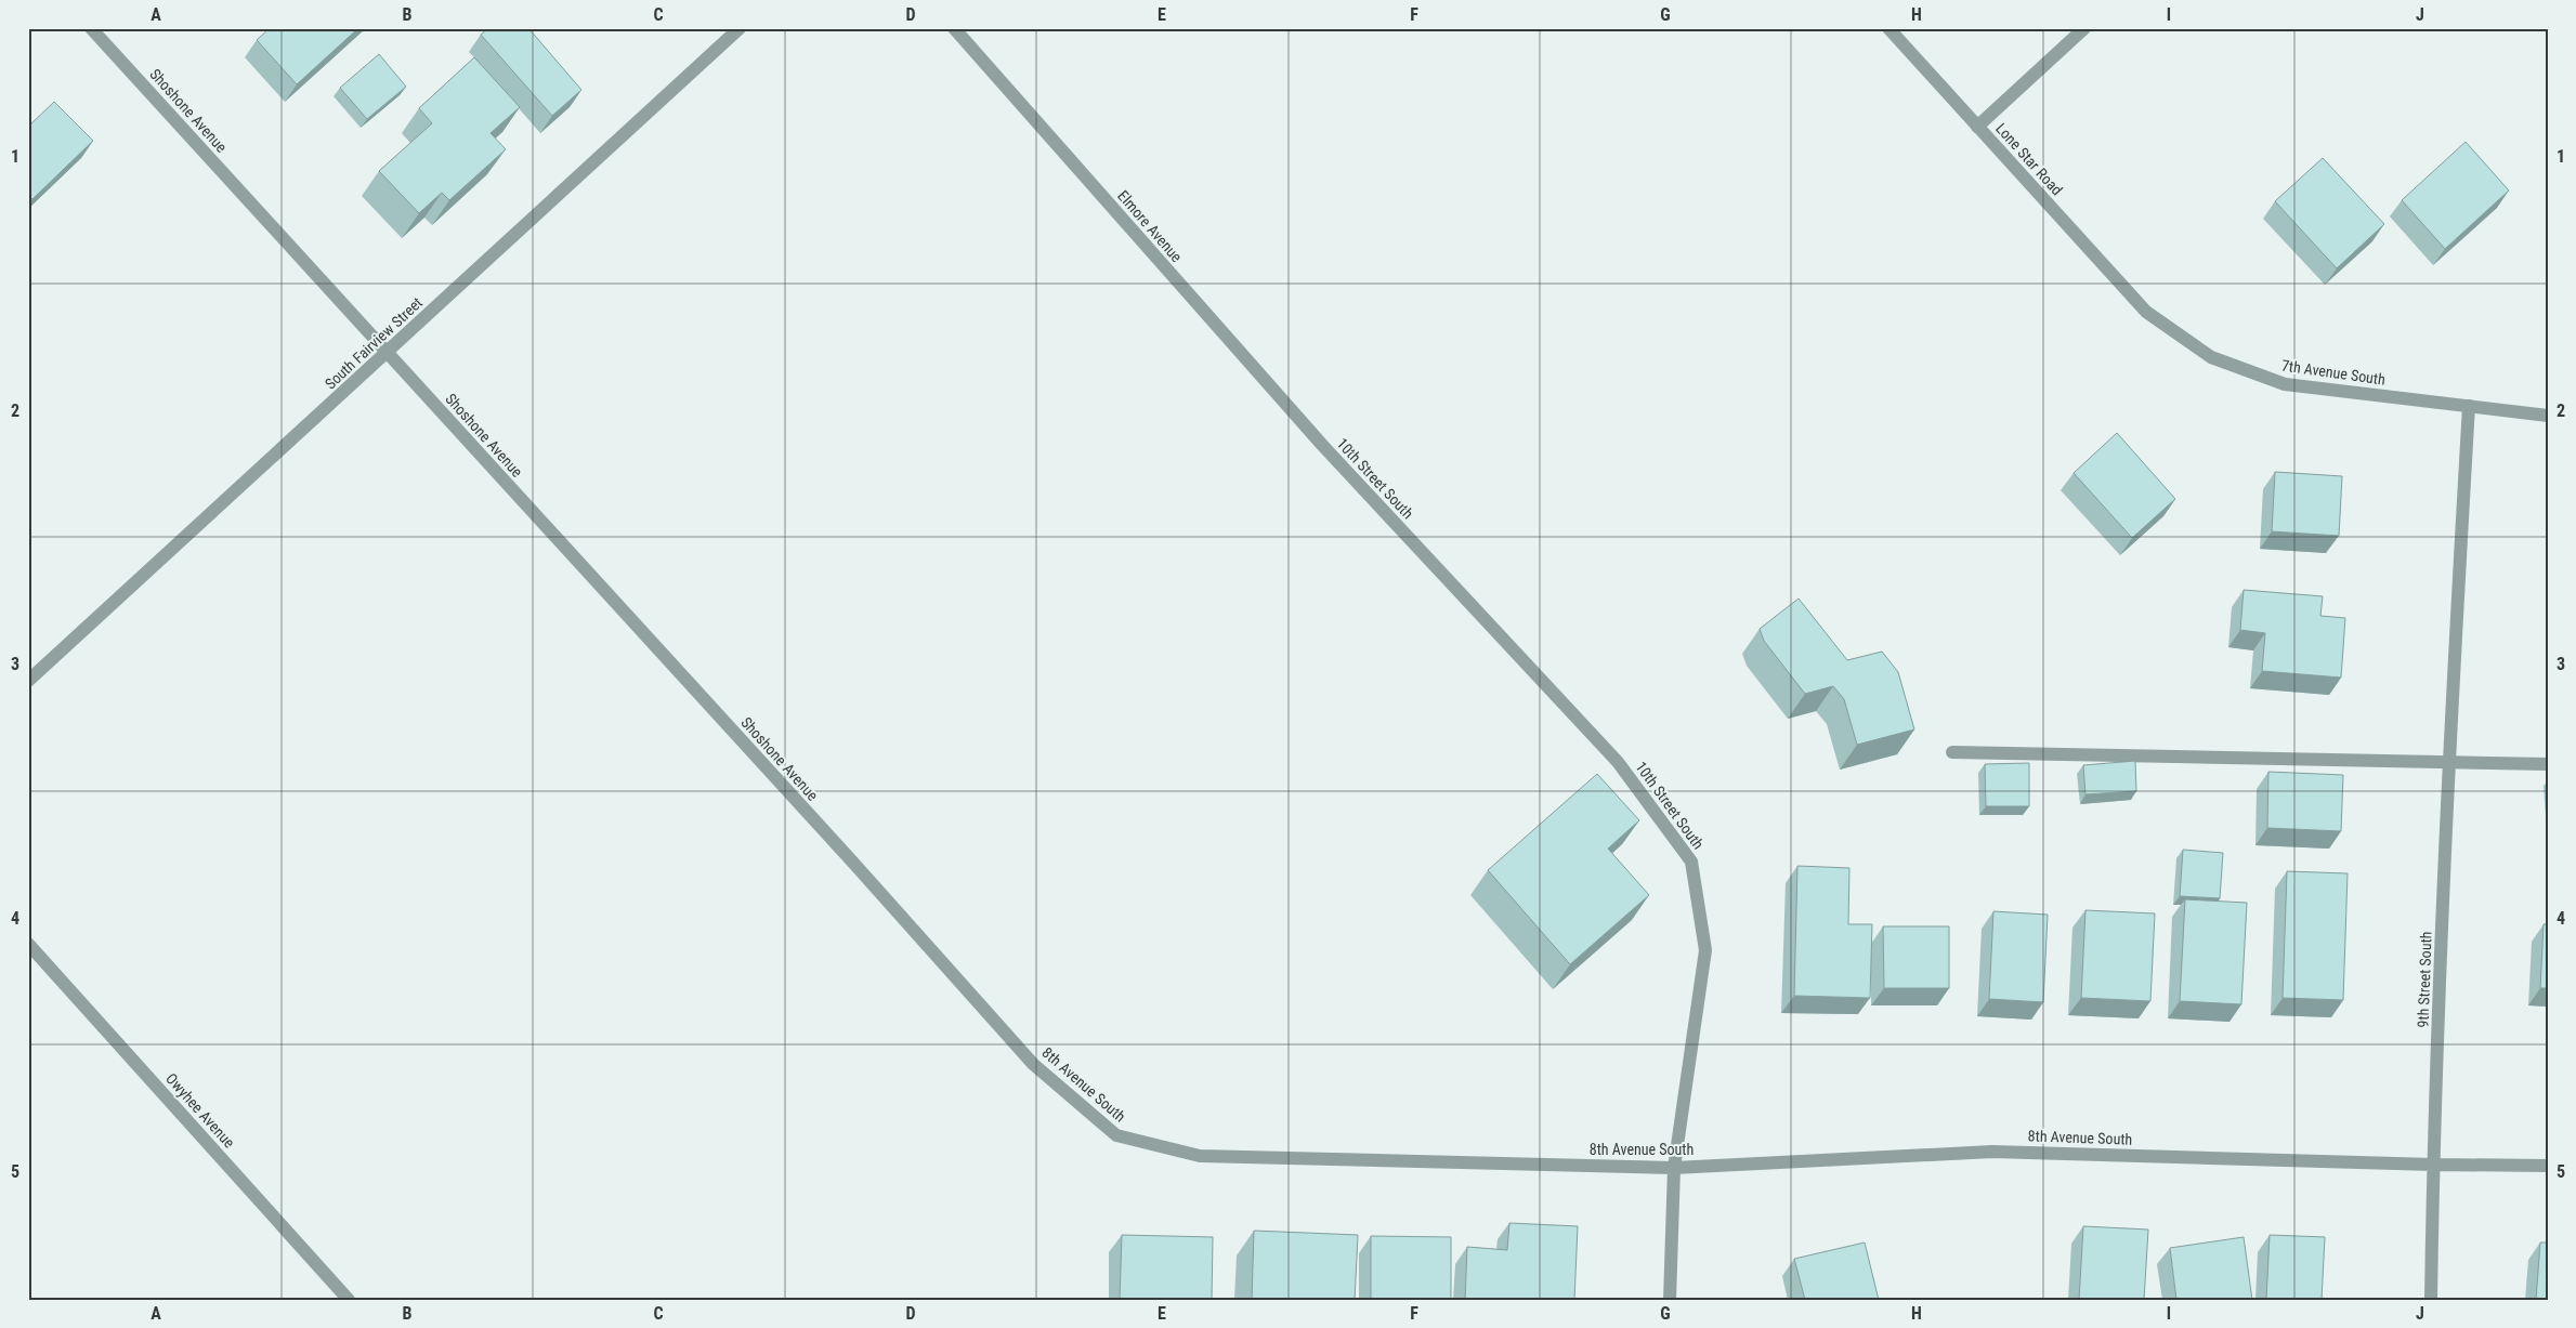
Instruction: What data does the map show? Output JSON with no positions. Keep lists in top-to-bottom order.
{
  "streets": {
    "street": [
      "Shoshone Avenue",
      "Lone Star Road",
      "Elmore Avenue",
      "South Fairview Street",
      "7th Avenue South",
      "10th Street South",
      "9th Street South",
      "8th Avenue South",
      "Owyhee Avenue"
    ]
  },
  "crossings": [
    ["Shoshone Avenue", "South Fairview Street"],
    ["Shoshone Avenue", "8th Avenue South"],
    ["Lone Star Road", "7th Avenue South"],
    ["Elmore Avenue", "10th Street South"],
    ["7th Avenue South", "9th Street South"],
    ["10th Street South", "8th Avenue South"],
    ["9th Street South", "8th Avenue South"]
  ],
  "grid": {
    "columns": [
      "A",
      "B",
      "C",
      "D",
      "E",
      "F",
      "G",
      "H",
      "I",
      "J"
    ],
    "rows": [
      "1",
      "2",
      "3",
      "4",
      "5"
    ]
  }
}
